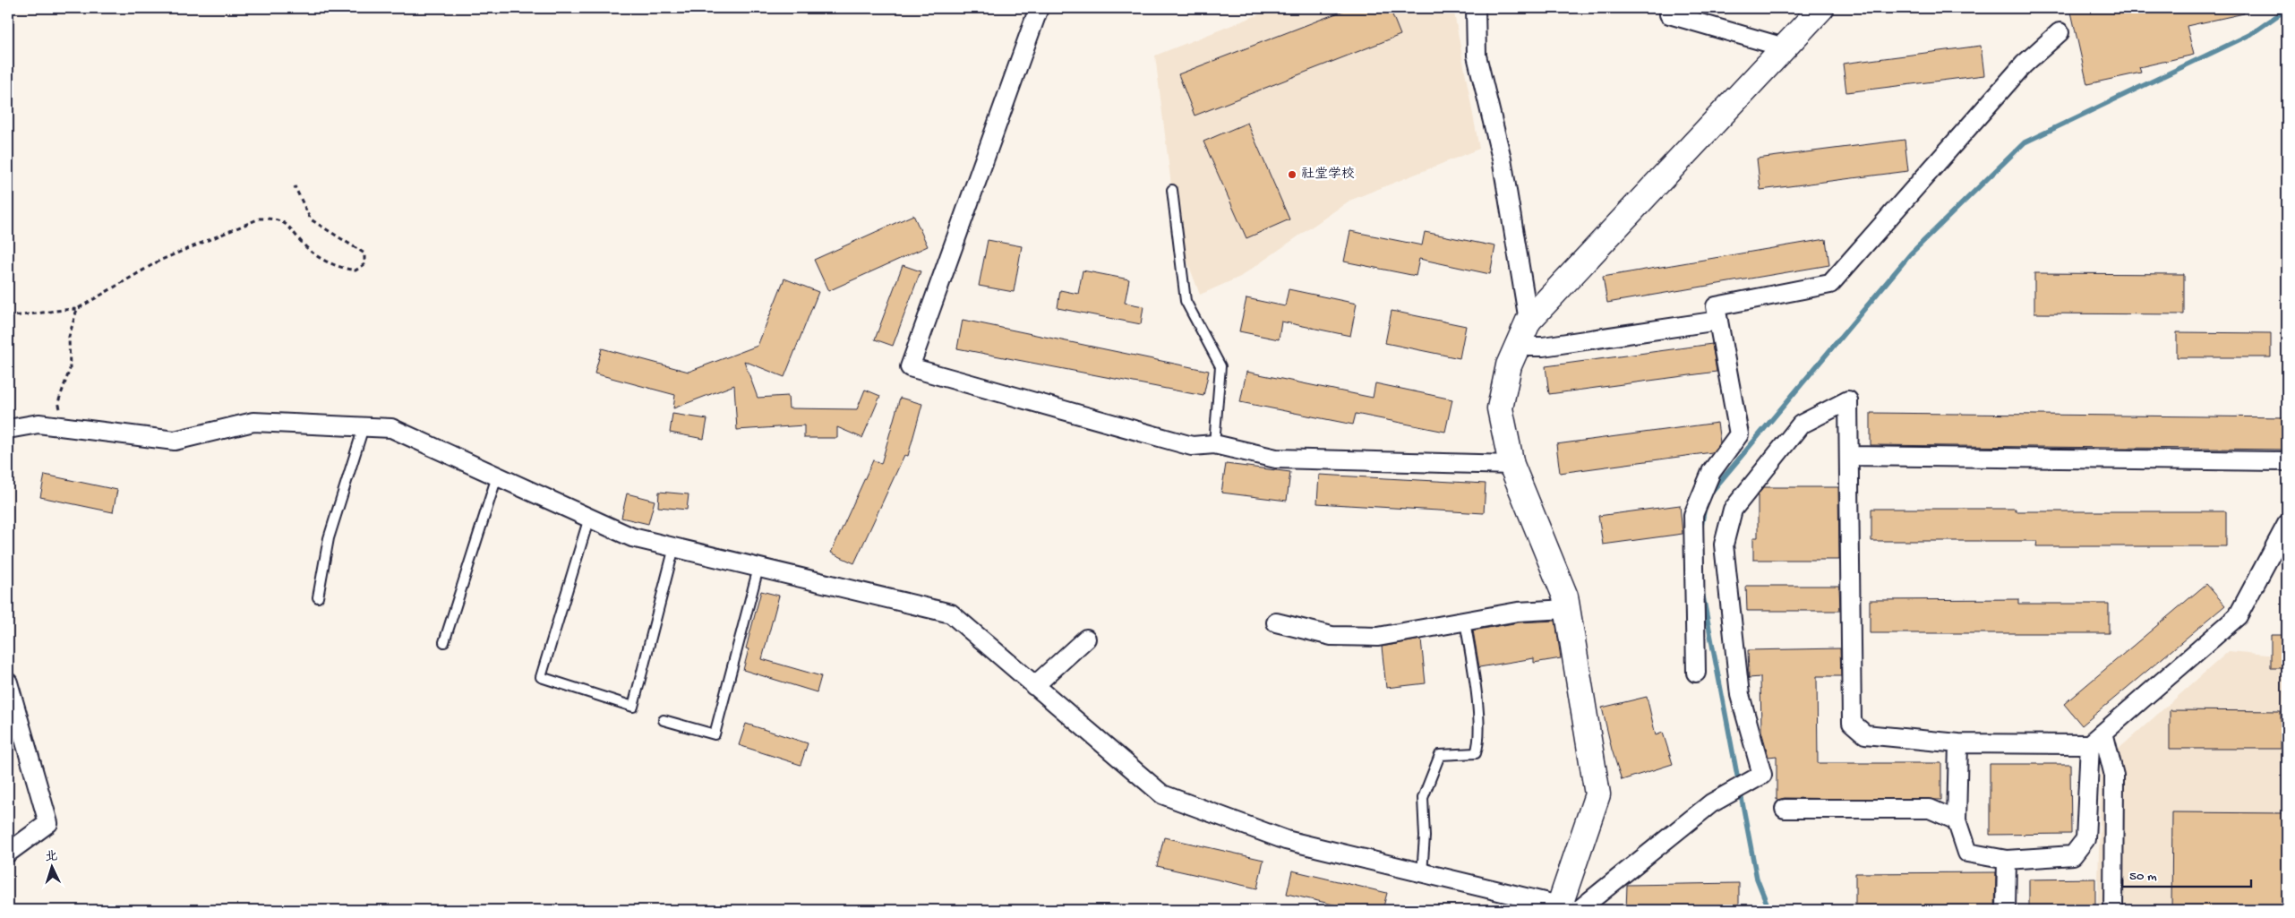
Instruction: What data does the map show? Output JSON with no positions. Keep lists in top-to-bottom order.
{
  "places": ["社堂学校"],
  "scale_bar": "50 m",
  "north": "top"
}
